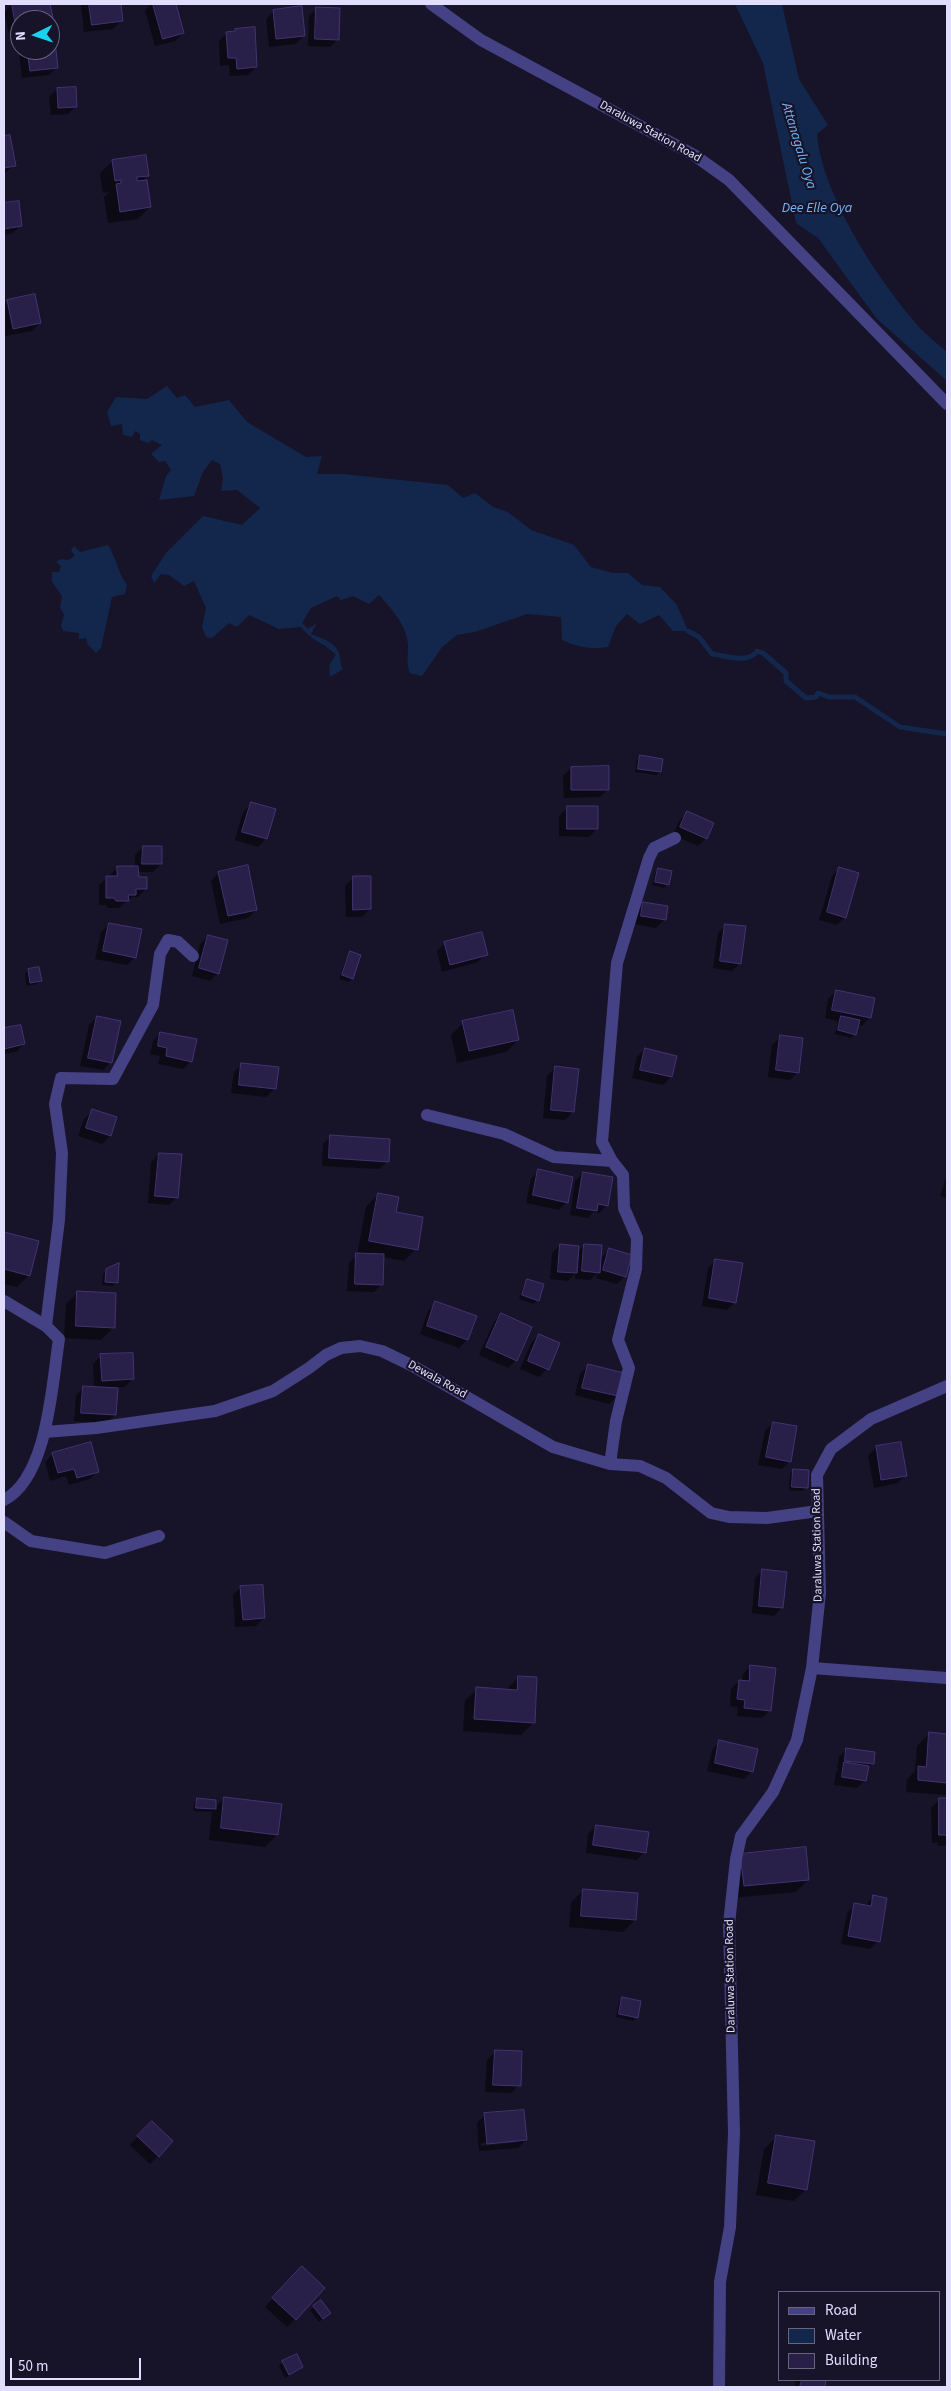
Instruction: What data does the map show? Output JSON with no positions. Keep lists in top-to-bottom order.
{
  "streets": {
    "street": ["Daraluwa Station Road", "Dewala Road"]
  },
  "crossings": [
    ["Daraluwa Station Road", "Dewala Road"]
  ],
  "water": ["Attanagalu Oya", "Dee Elle Oya"],
  "legend": ["Road", "Water", "Building"],
  "scale_bar": "50 m",
  "north": "left"
}
